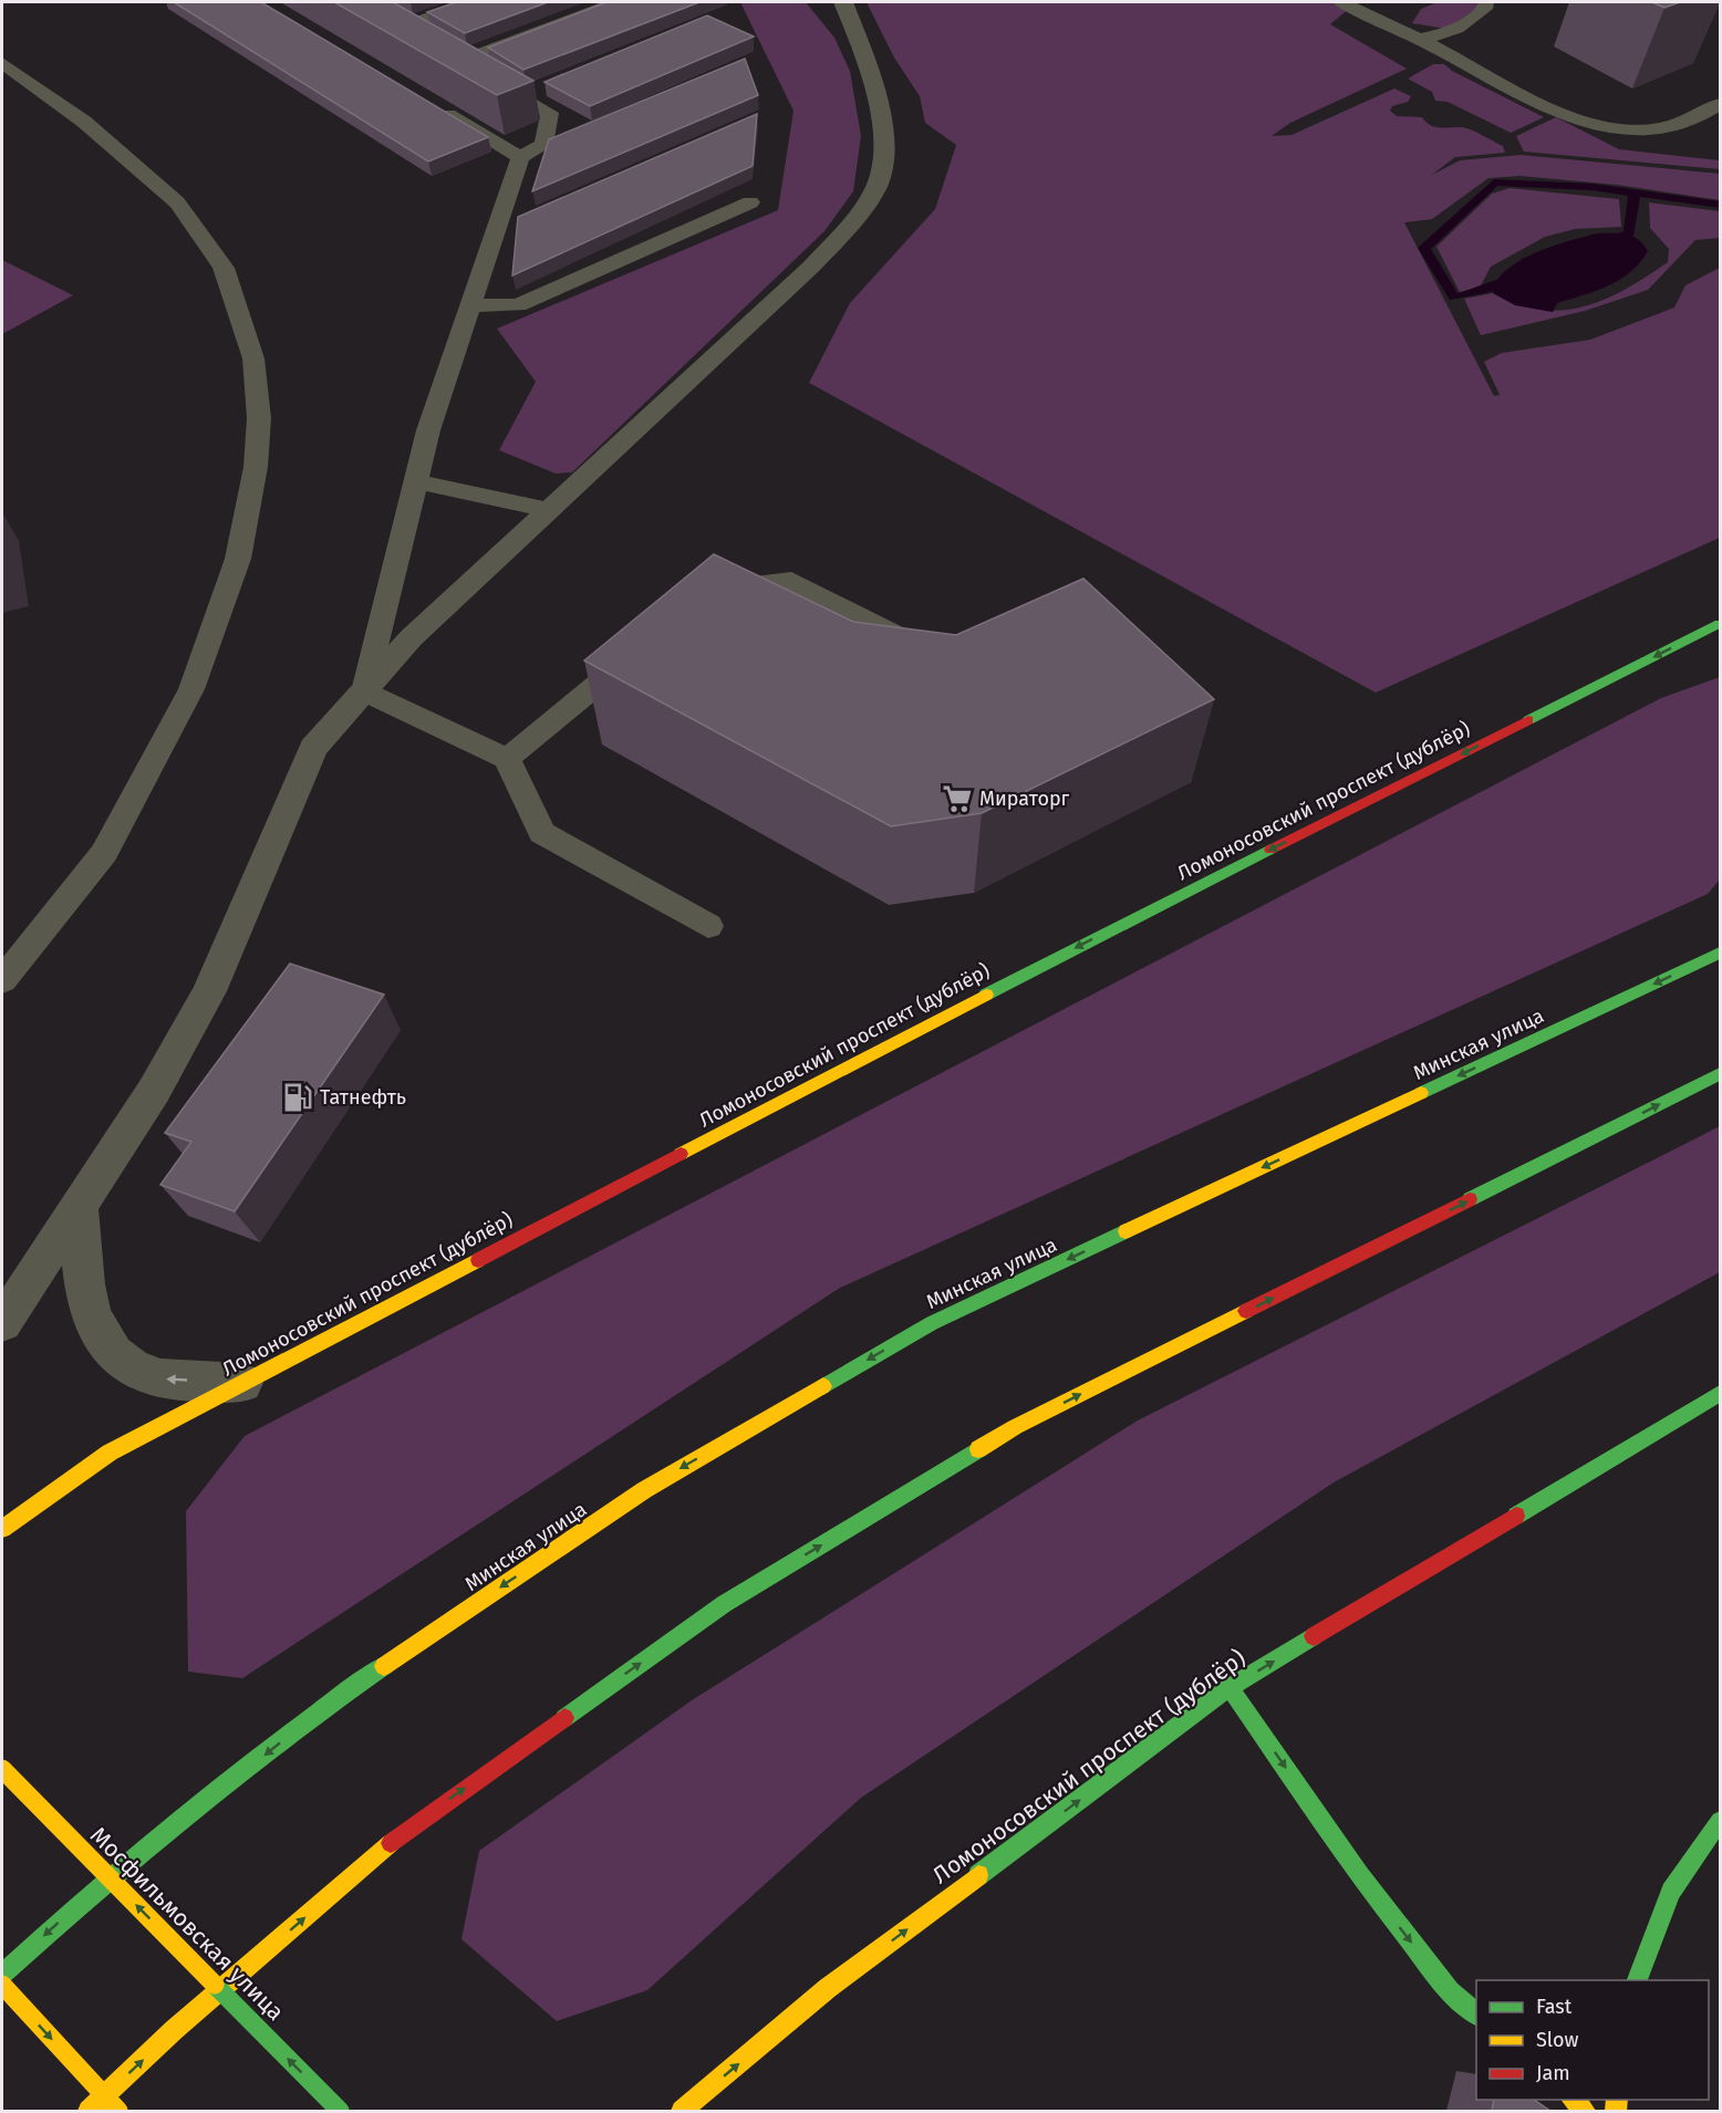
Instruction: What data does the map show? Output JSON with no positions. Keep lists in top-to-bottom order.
{
  "streets": {
    "main road": ["Ломоносовский проспект (дублёр)", "Минская улица", "Мосфильмовская улица"]
  },
  "one_way": ["Мосфильмовская улица"],
  "places": {
    "supermarket": ["Мираторг"],
    "fuel station": ["Татнефть"]
  },
  "legend": ["Fast", "Slow", "Jam"]
}
